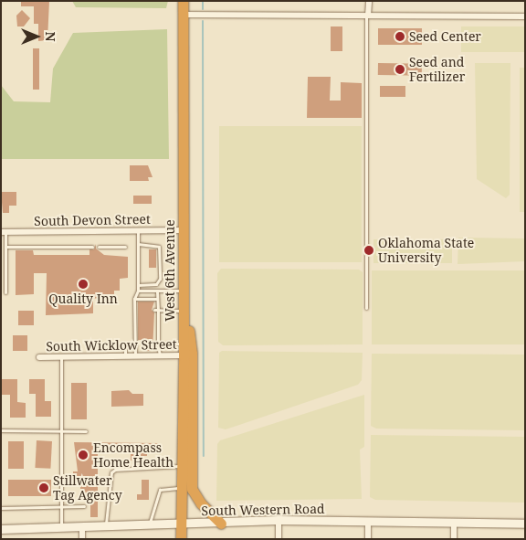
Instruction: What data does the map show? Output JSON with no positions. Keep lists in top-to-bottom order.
{
  "streets": {
    "highway": ["West 6th Avenue"],
    "main road": ["South Western Road"],
    "street": ["South Devon Street", "South Wicklow Street"]
  },
  "crossings": [
    ["South Devon Street", "West 6th Avenue"],
    ["West 6th Avenue", "South Wicklow Street"],
    ["West 6th Avenue", "South Western Road"]
  ],
  "places": [
    "Seed Center",
    "Seed and Fertilizer",
    "Oklahoma State University",
    "Quality Inn",
    "Encompass Home Health",
    "Stillwater Tag Agency"
  ],
  "north": "right"
}
